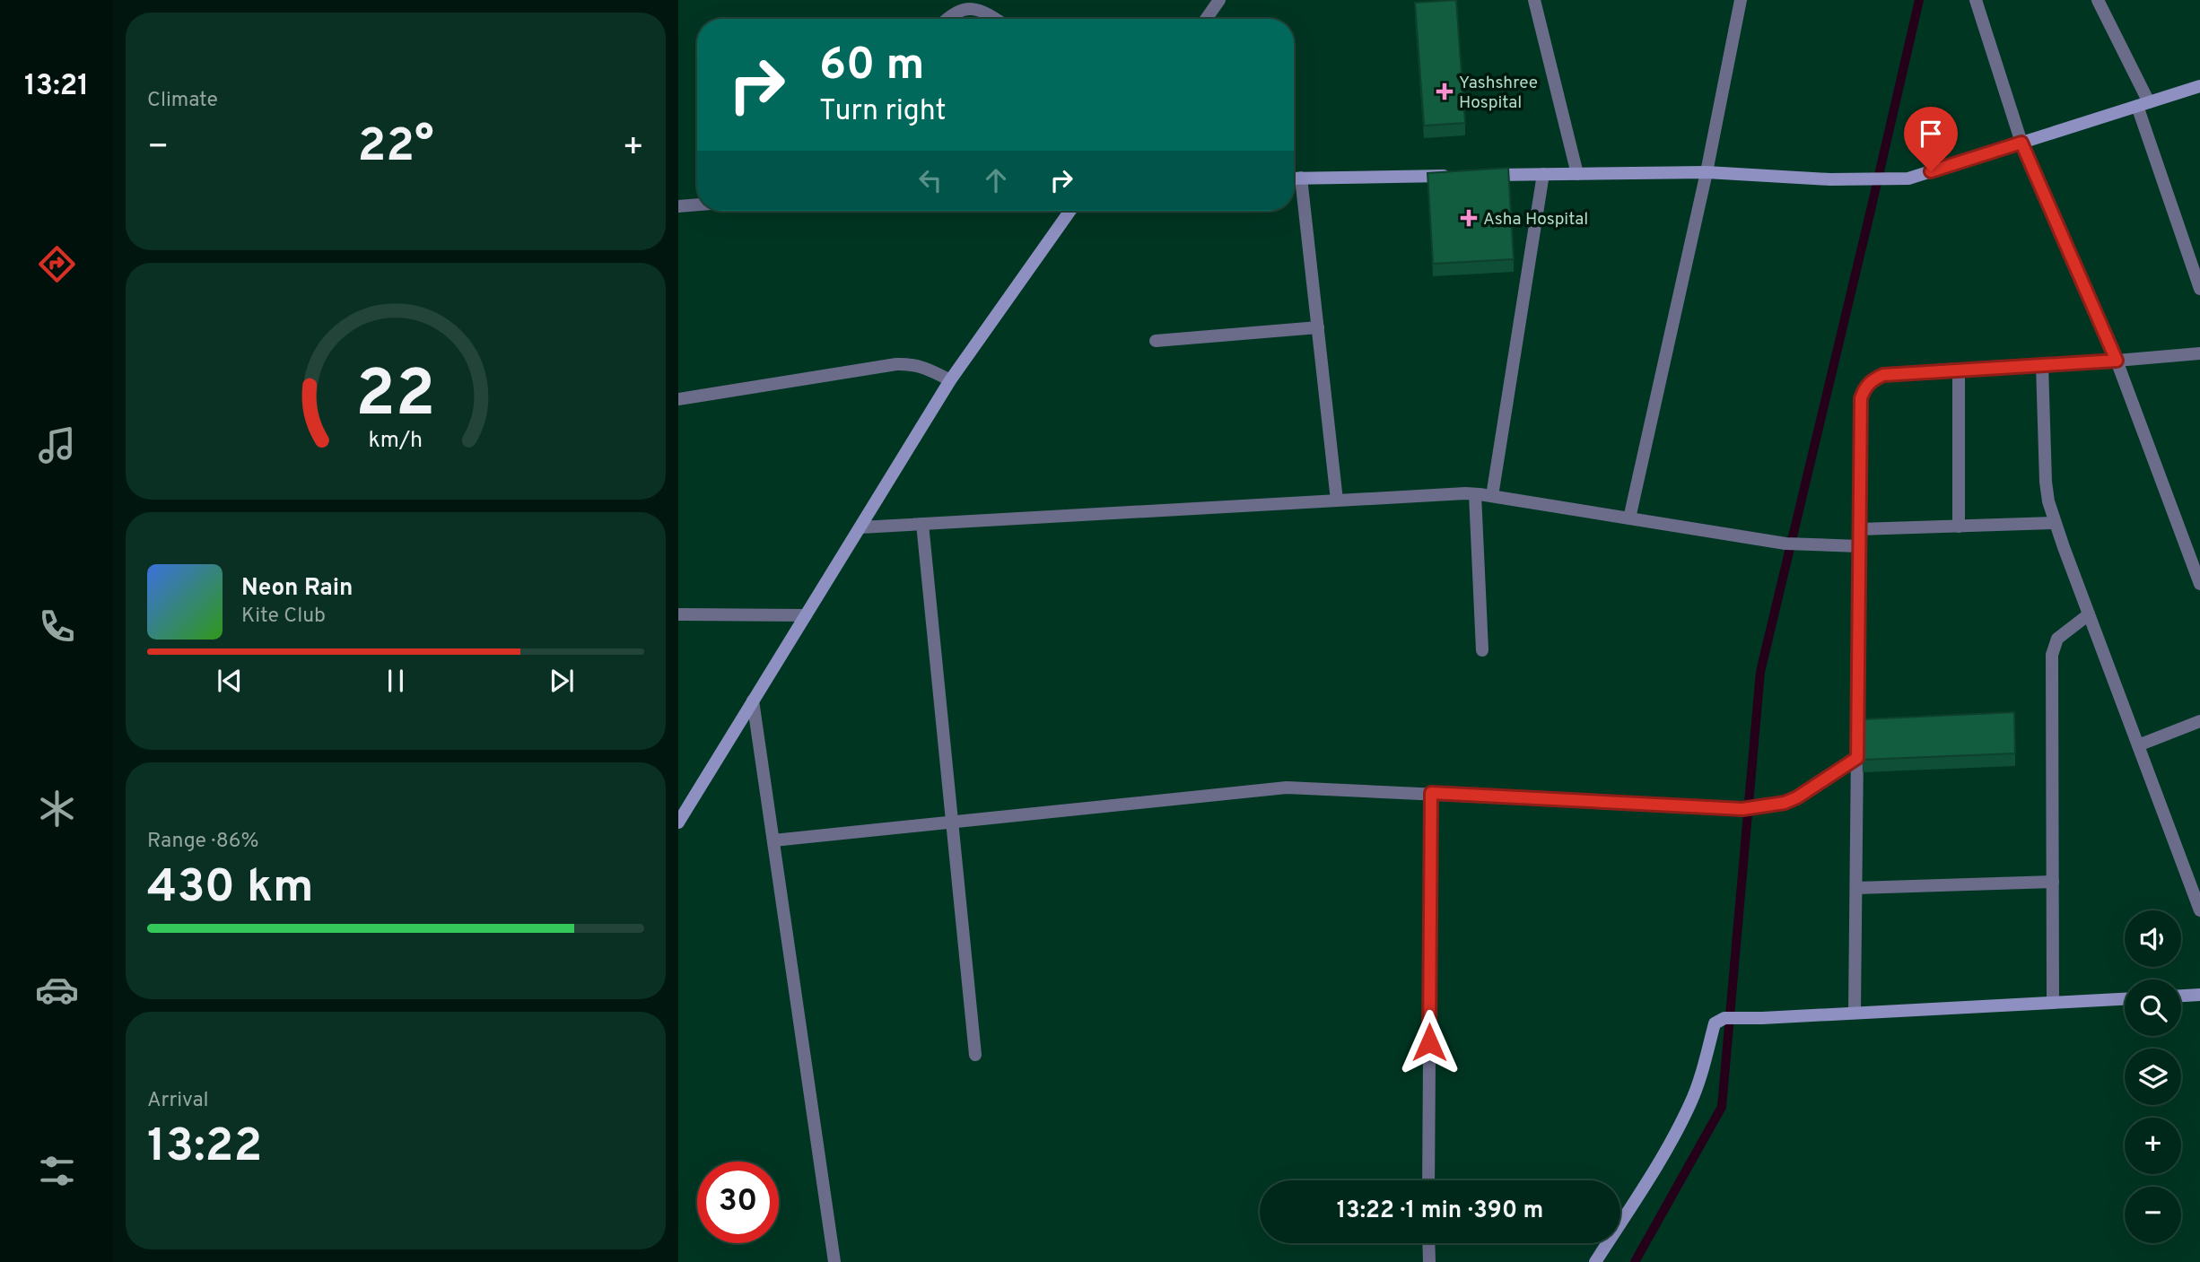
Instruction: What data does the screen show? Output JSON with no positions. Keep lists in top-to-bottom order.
{
  "places": {
    "health": ["Yashshree Hospital", "Asha Hospital"]
  },
  "page": {
    "tabs": "13:21",
    "tile": [
      "Climate",
      ["Range · 86%", "430 km"],
      ["Arrival", "13:22"]
    ],
    "turn": ["60 m", "Turn right"],
    "heat": ["−", "22°", "+"],
    "song": ["Neon Rain", "Kite Club"],
    "map_buttons": ["+", "−"],
    "limit": "30",
    "trip": "13:22 · 1 min · 390 m",
    "gauge": ["22", "km/h"]
  }
}
